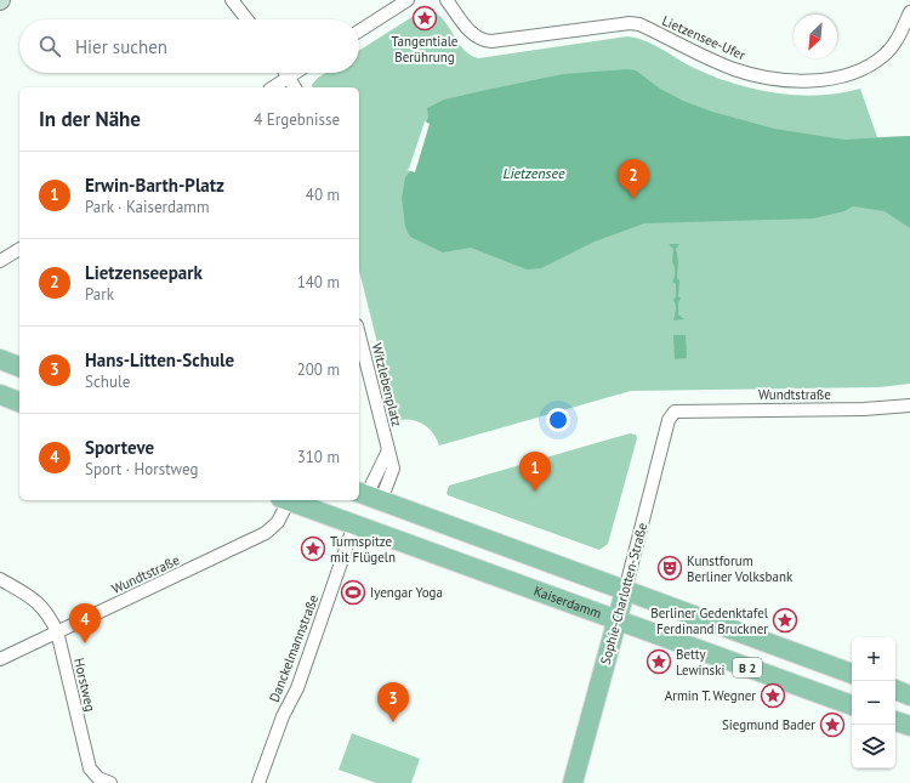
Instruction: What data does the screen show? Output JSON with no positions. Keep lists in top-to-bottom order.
{
  "streets": {
    "main road": ["Sophie-Charlotten-Straße", "Kaiserdamm", "B 2"],
    "street": [
      "Lietzensee-Ufer",
      "Witzlebenplatz",
      "Wundtstraße",
      "Danckelmannstraße",
      "Horstweg"
    ]
  },
  "crossings": [
    ["Witzlebenplatz", "B 2"],
    ["Wundtstraße", "Sophie-Charlotten-Straße"],
    ["Wundtstraße", "Horstweg"],
    ["Sophie-Charlotten-Straße", "Kaiserdamm"],
    ["Sophie-Charlotten-Straße", "B 2"],
    ["Kaiserdamm", "Danckelmannstraße"]
  ],
  "water": ["Lietzensee"],
  "places": {
    "place": [
      "Tangentiale Berührung",
      "Turmspitze mit Flügeln",
      "Berliner Gedenktafel Ferdinand Bruckner",
      "Betty Lewinski",
      "Armin T. Wegner",
      "Siegmund Bader"
    ],
    "theatre": ["Kunstforum Berliner Volksbank"],
    "sports": ["Iyengar Yoga"]
  },
  "north": "bottom left",
  "page": {
    "search": "Hier suchen",
    "heading": ["In der Nähe", "4 Ergebnisse"],
    "list": [
      {
        "mark": "1",
        "name": "Erwin-Barth-Platz",
        "note": "Park · Kaiserdamm",
        "value": "40 m"
      },
      {
        "mark": "2",
        "name": "Lietzenseepark",
        "note": "Park",
        "value": "140 m"
      },
      {
        "mark": "3",
        "name": "Hans-Litten-Schule",
        "note": "Schule",
        "value": "200 m"
      },
      {
        "mark": "4",
        "name": "Sporteve",
        "note": "Sport · Horstweg",
        "value": "310 m"
      }
    ],
    "pins": [
      "2",
      "1",
      "4",
      "3"
    ],
    "map_buttons": ["+", "−"]
  }
}
